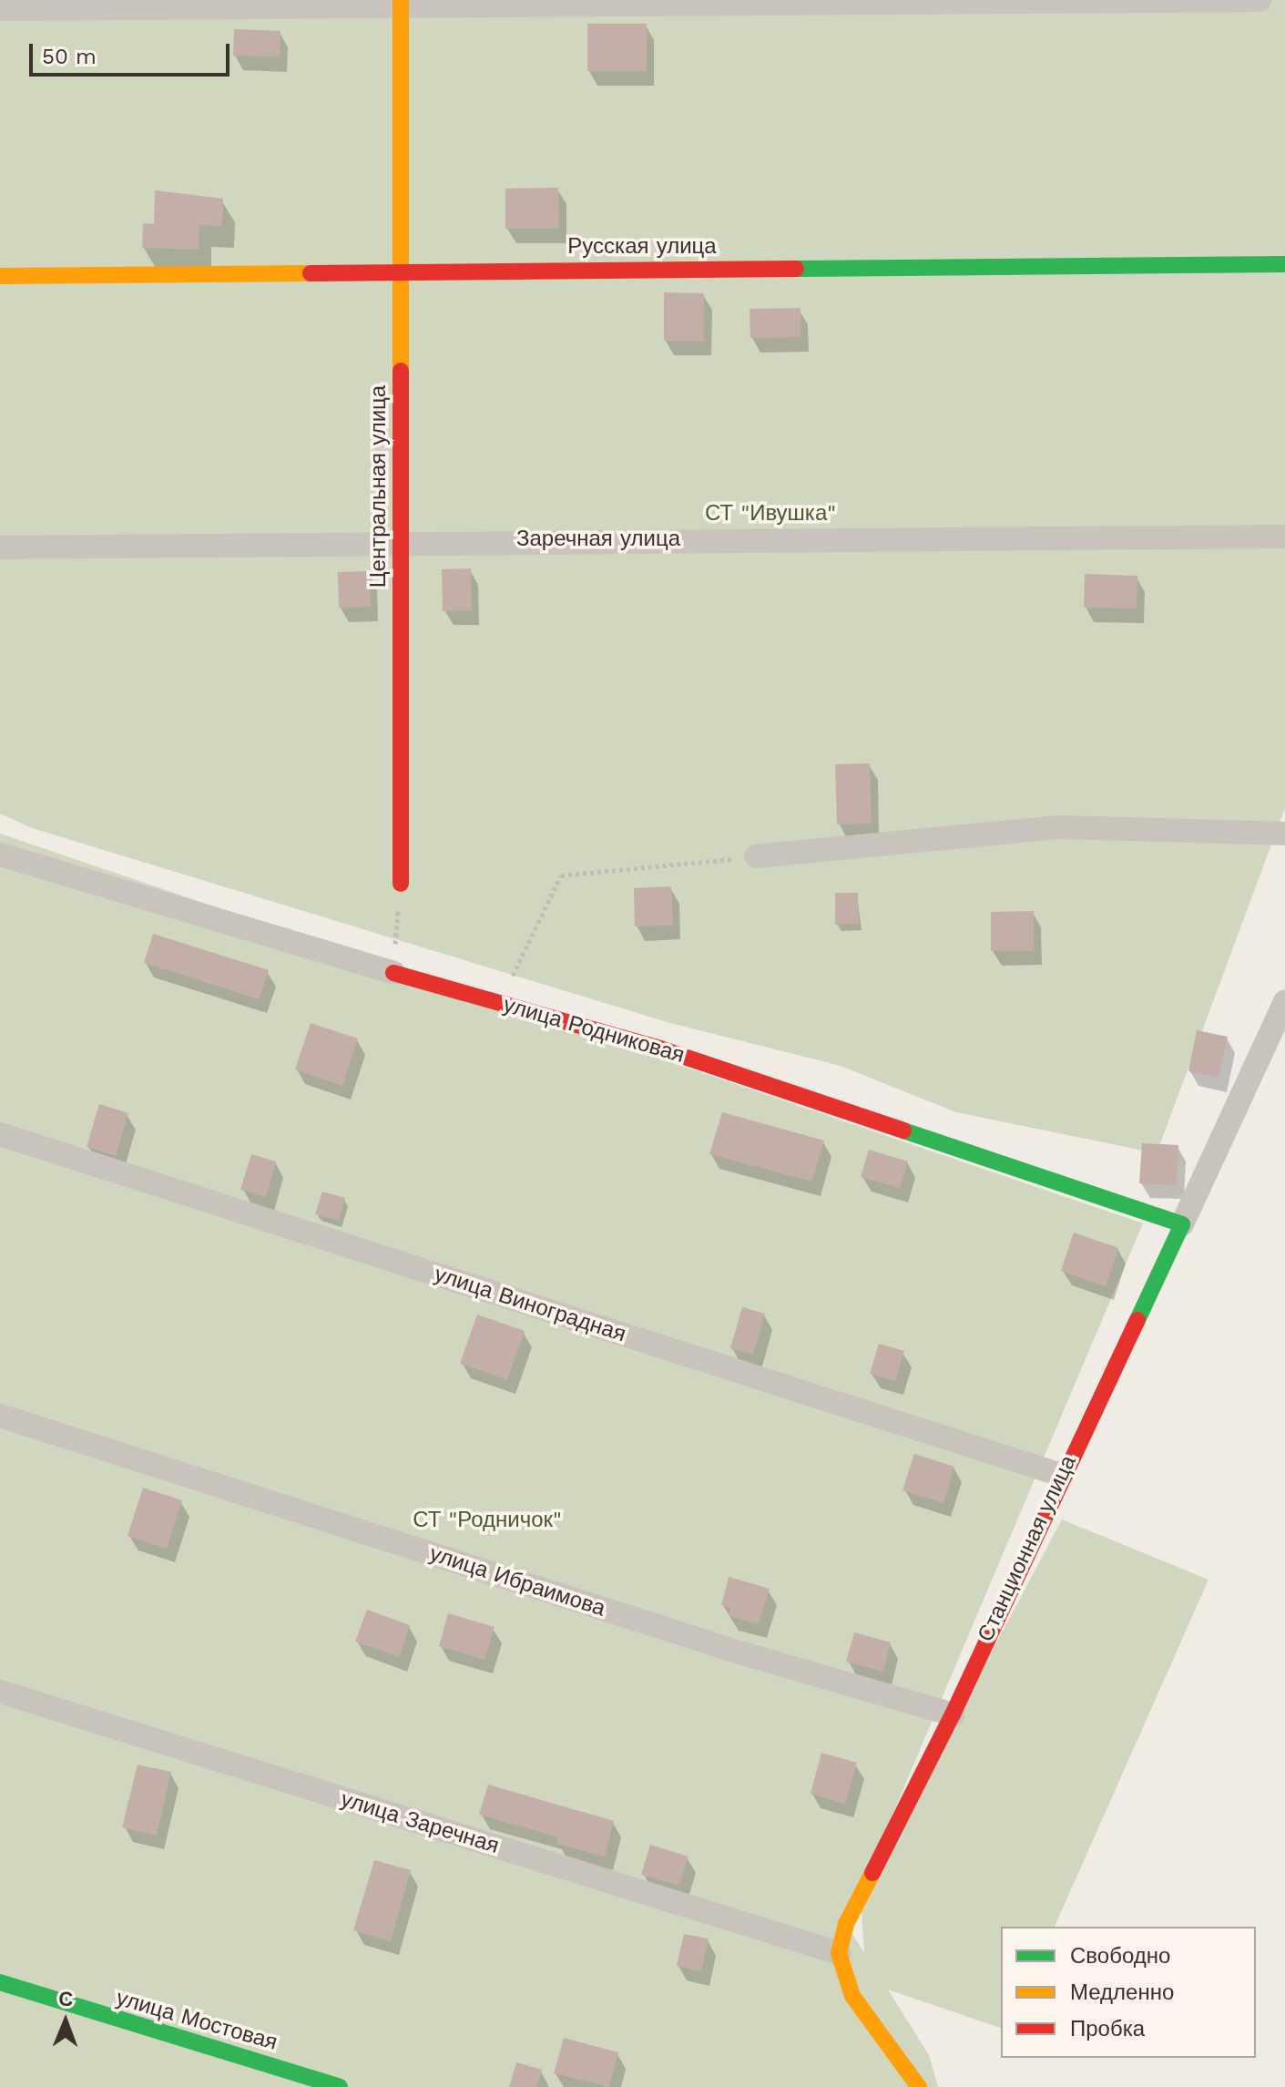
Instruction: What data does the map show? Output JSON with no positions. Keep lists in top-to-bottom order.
{
  "streets": {
    "street": [
      "Русская улица",
      "Центральная улица",
      "Заречная улица",
      "улица Родниковая",
      "улица Виноградная",
      "Станционная улица",
      "улица Ибраимова",
      "улица Заречная",
      "улица Мостовая"
    ]
  },
  "crossings": [
    ["Русская улица", "Центральная улица"],
    ["Центральная улица", "Заречная улица"],
    ["улица Родниковая", "Станционная улица"],
    ["улица Виноградная", "Станционная улица"],
    ["Станционная улица", "улица Ибраимова"],
    ["Станционная улица", "улица Заречная"]
  ],
  "parks": ["СТ \"Ивушка\"", "СТ \"Родничок\""],
  "legend": ["Свободно", "Медленно", "Пробка"],
  "scale_bar": "50 m",
  "north": "top"
}
